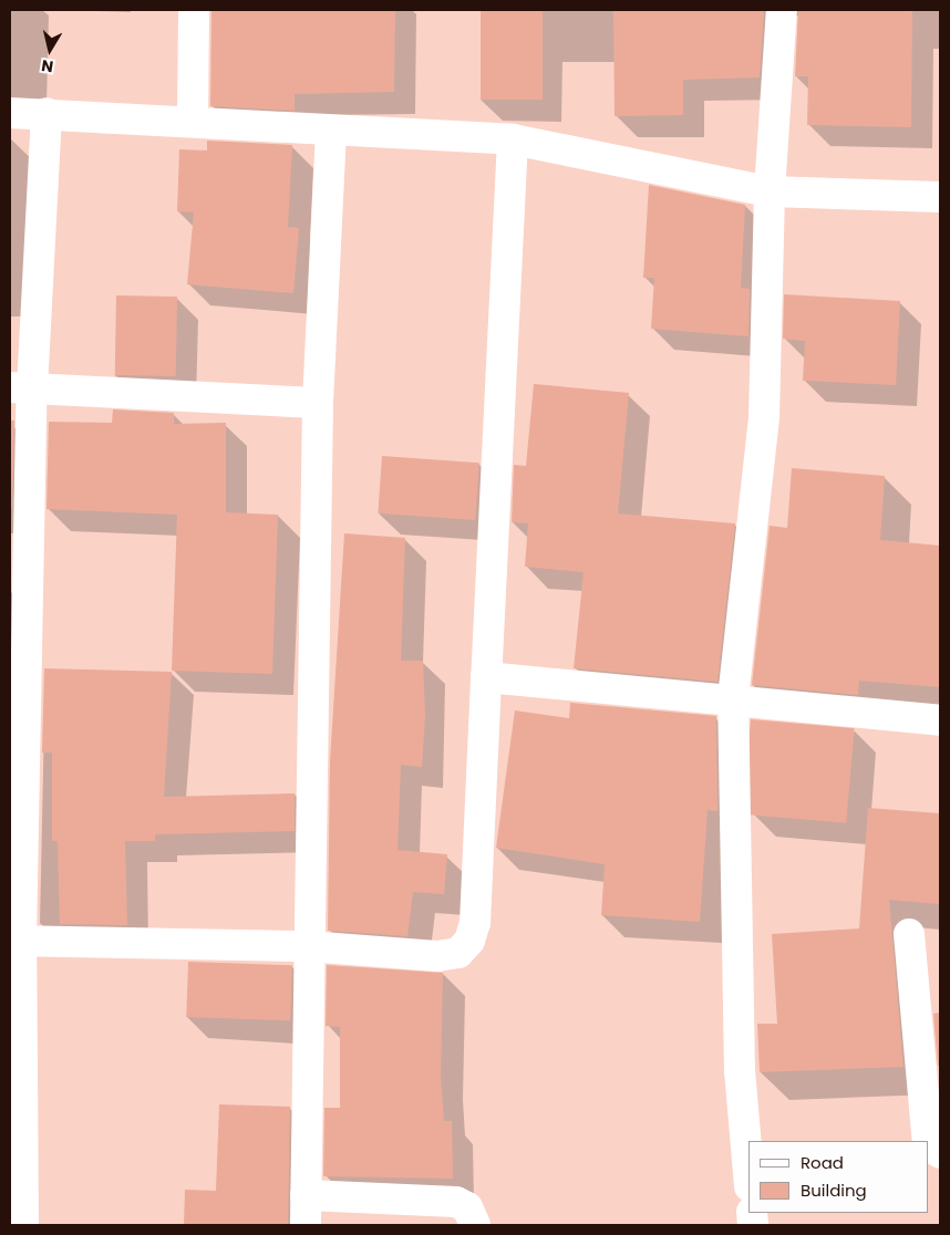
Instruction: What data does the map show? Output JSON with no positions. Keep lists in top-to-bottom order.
{
  "legend": ["Road", "Building"],
  "north": "bottom"
}
